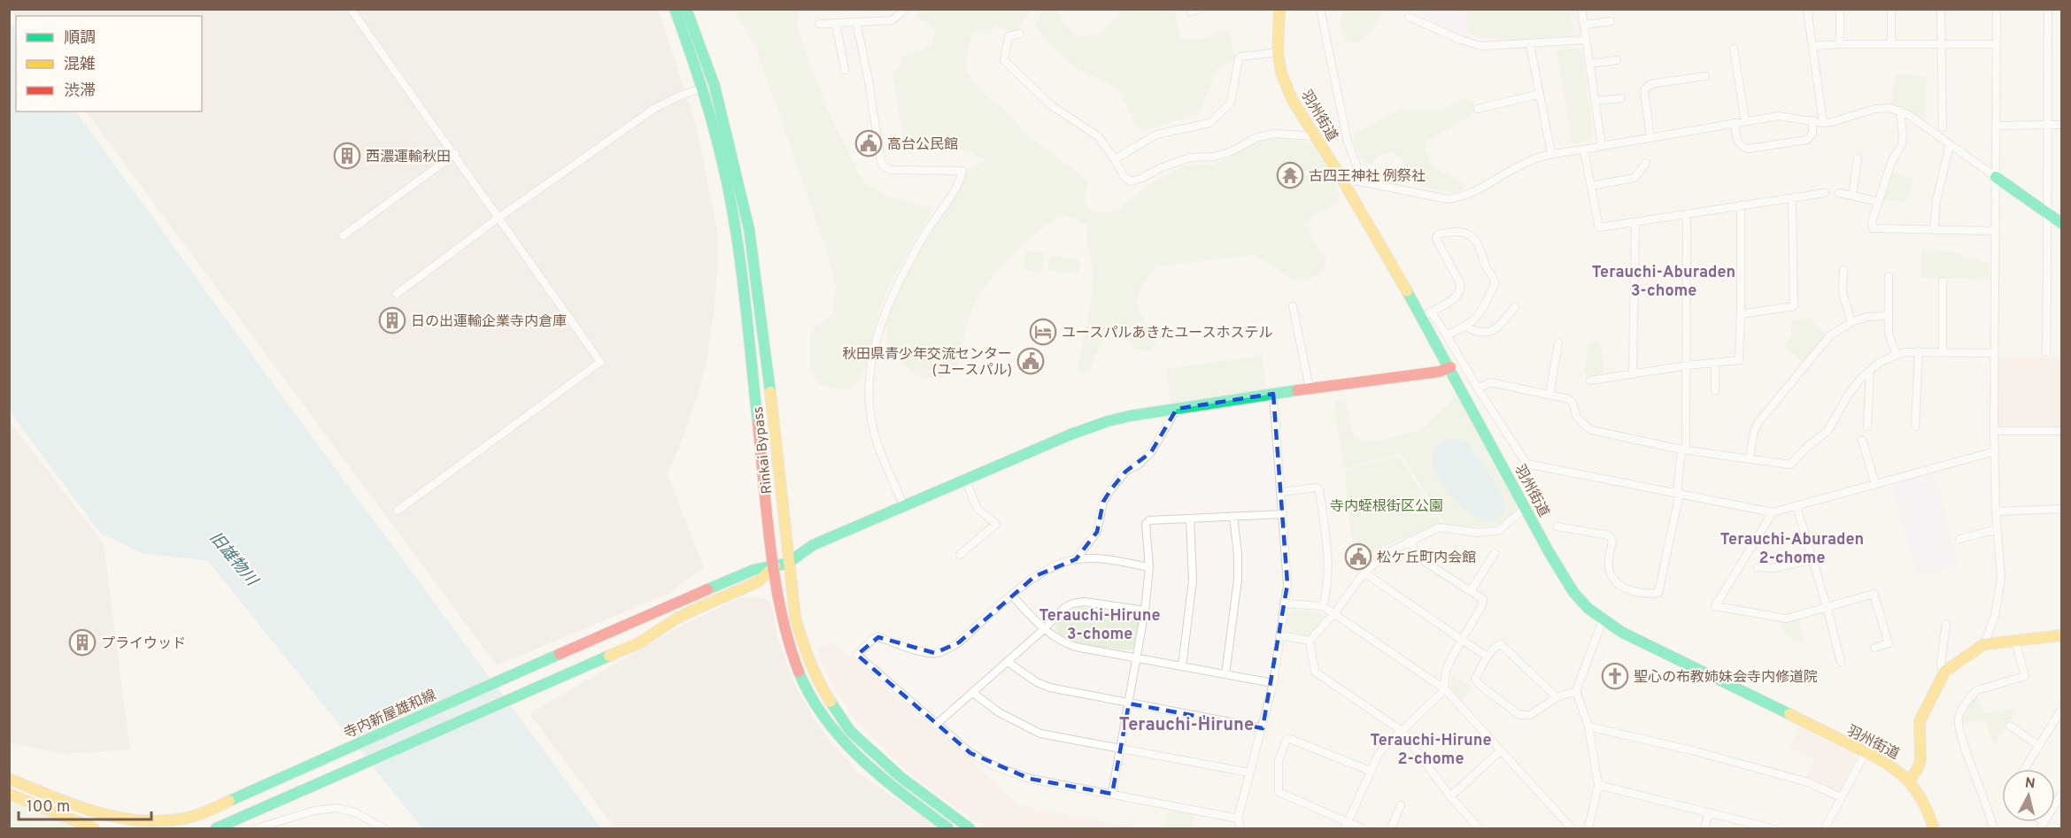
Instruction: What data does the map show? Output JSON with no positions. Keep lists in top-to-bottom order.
{
  "streets": {
    "main road": ["羽州街道", "Rinkai Bypass", "寺内新屋雄和線"]
  },
  "crossings": [
    ["Rinkai Bypass", "寺内新屋雄和線"]
  ],
  "districts": [
    "Terauchi-Aburaden 3-chome",
    "Terauchi-Aburaden 2-chome",
    "Terauchi-Hirune 3-chome",
    "Terauchi-Hirune",
    "Terauchi-Hirune 2-chome"
  ],
  "water": ["旧雄物川"],
  "parks": ["寺内蛭根街区公園"],
  "places": {
    "public building": ["高台公民館", "秋田県青少年交流センター (ユースパル)", "松ケ丘町内会館"],
    "building": ["西濃運輸秋田", "日の出運輸企業寺内倉庫", "プライウッド"],
    "temple": ["古四王神社 例祭社"],
    "hotel": ["ユースパルあきたユースホステル"],
    "church": ["聖心の布教姉妹会寺内修道院"]
  },
  "legend": ["順調", "混雑", "渋滞"],
  "scale_bar": "100 m",
  "north": "top"
}
